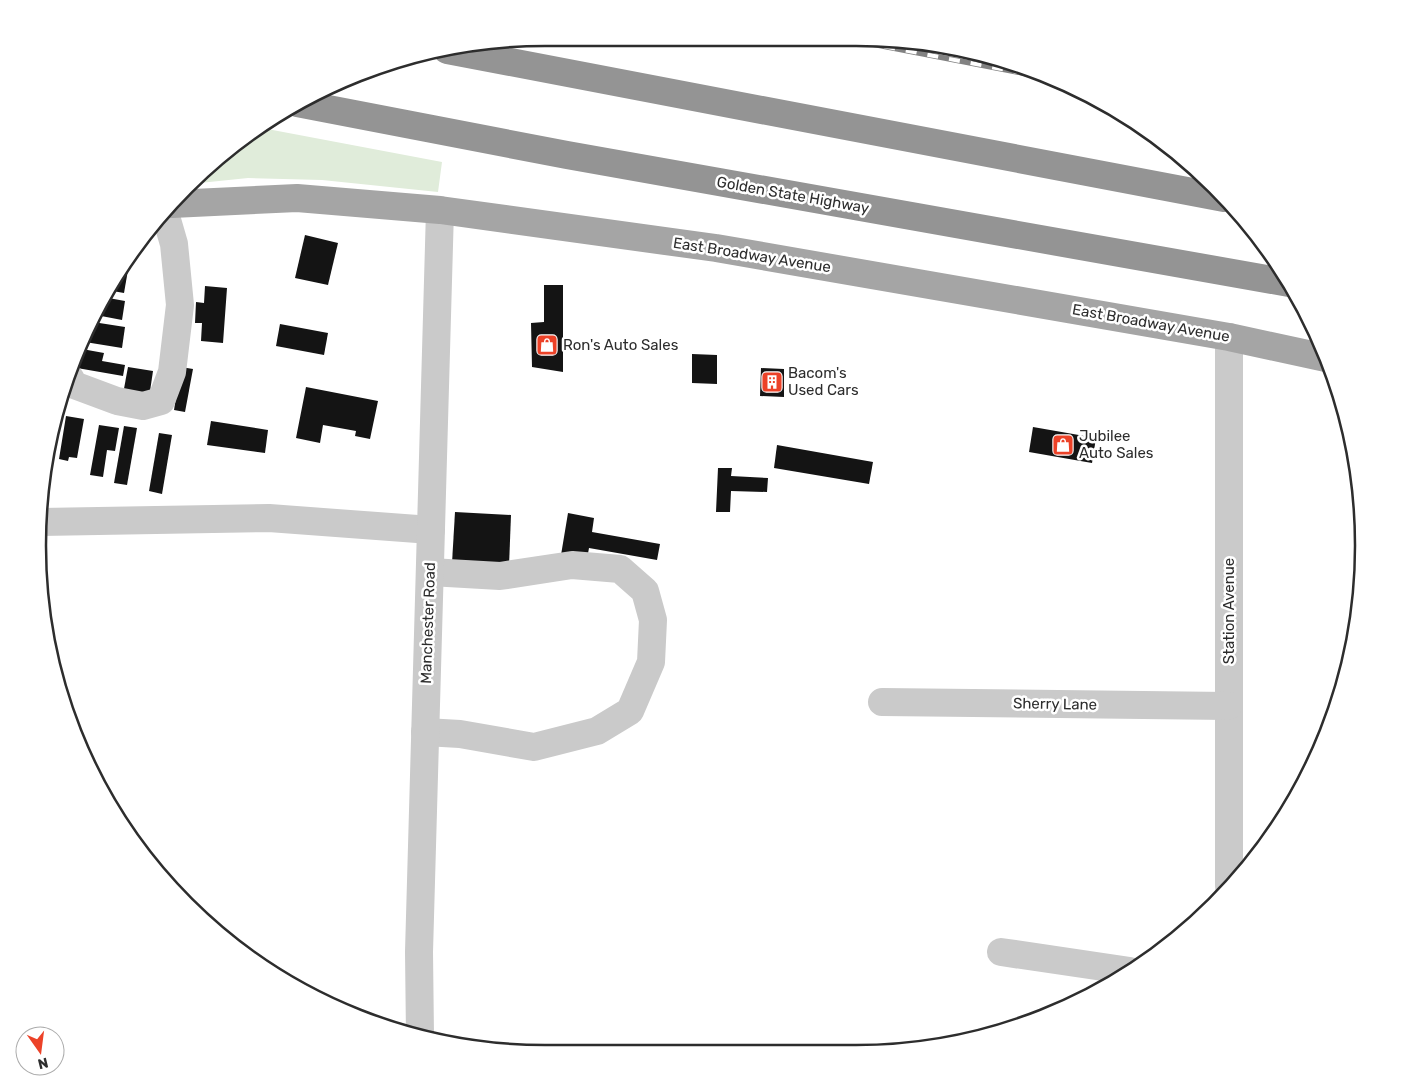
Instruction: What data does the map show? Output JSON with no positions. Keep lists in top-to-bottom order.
{
  "streets": {
    "highway": ["Golden State Highway"],
    "main road": ["East Broadway Avenue"],
    "street": ["Station Avenue", "Manchester Road", "Sherry Lane"]
  },
  "crossings": [
    ["East Broadway Avenue", "Station Avenue"],
    ["East Broadway Avenue", "Manchester Road"],
    ["Station Avenue", "Sherry Lane"]
  ],
  "places": {
    "shop": ["Ron's Auto Sales", "Jubilee Auto Sales"],
    "building": ["Bacom's Used Cars"]
  },
  "north": "bottom"
}
